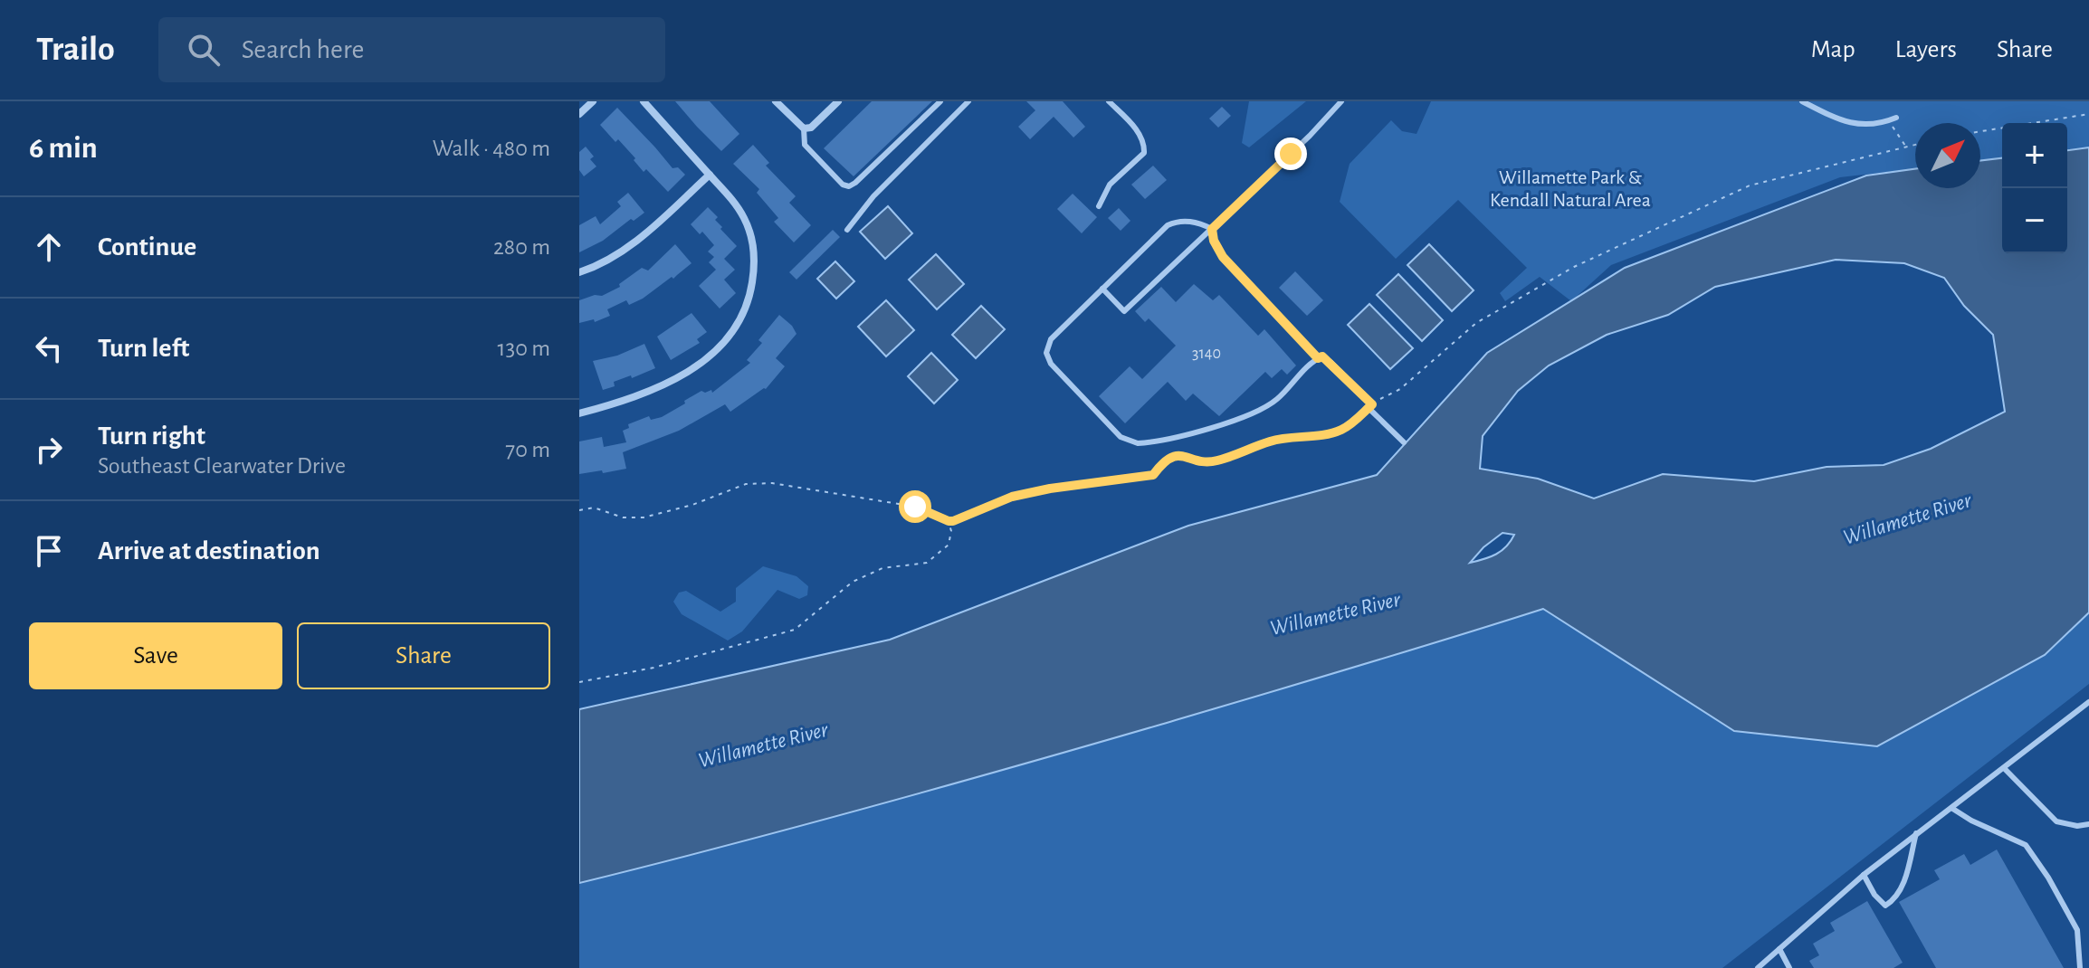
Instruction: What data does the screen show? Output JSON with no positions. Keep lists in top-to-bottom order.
{
  "water": ["Willamette River"],
  "parks": ["Willamette Park & Kendall Natural Area"],
  "house_numbers": ["3140"],
  "north": "top right",
  "page": {
    "header": "Trailo",
    "search": "Search here",
    "nav": ["Map", "Layers", "Share"],
    "heading": ["6 min", "Walk · 480 m"],
    "map_buttons": ["+", "−"],
    "list": [
      ["Continue", "280 m"],
      ["Turn left", "130 m"],
      ["Turn right", "Southeast Clearwater Drive", "70 m"],
      "Arrive at destination"
    ],
    "buttons": ["Save", "Share"]
  }
}
